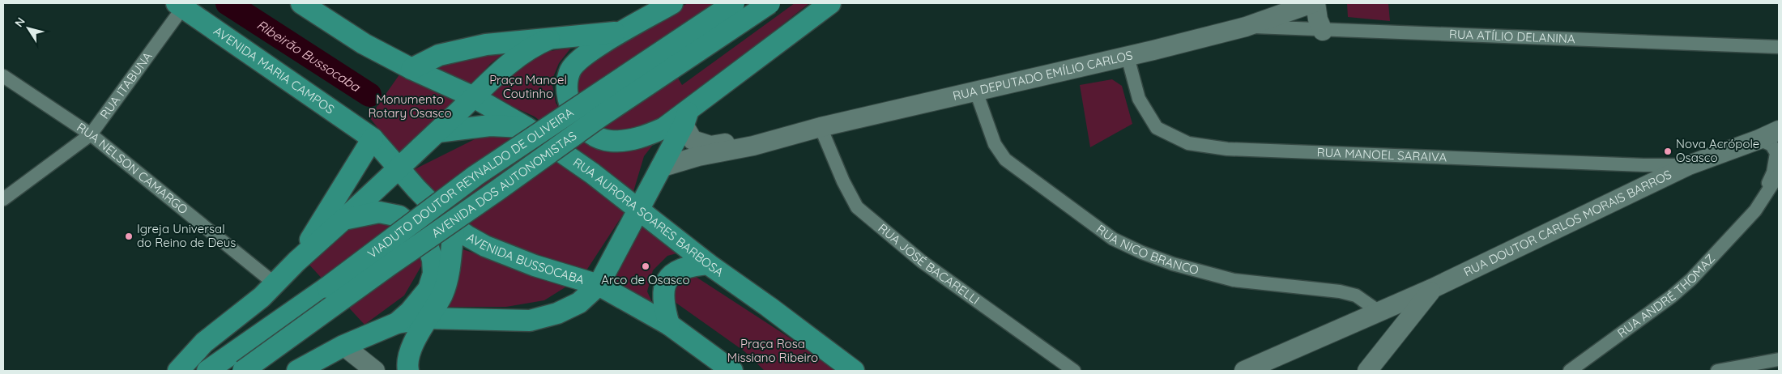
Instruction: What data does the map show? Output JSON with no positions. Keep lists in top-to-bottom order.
{
  "streets": {
    "main road": [
      "AVENIDA MARIA CAMPOS",
      "VIADUTO DOUTOR REYNALDO DE OLIVEIRA",
      "AVENIDA DOS AUTONOMISTAS",
      "RUA AURORA SOARES BARBOSA",
      "AVENIDA BUSSOCABA"
    ],
    "street": [
      "RUA ATÍLIO DELANINA",
      "RUA DEPUTADO EMÍLIO CARLOS",
      "RUA ITABUNA",
      "RUA MANOEL SARAIVA",
      "RUA NELSON CAMARGO",
      "RUA DOUTOR CARLOS MORAIS BARROS",
      "RUA NICO BRANCO",
      "RUA JOSÉ BACARELLI",
      "RUA ANDRÉ THOMAZ"
    ]
  },
  "crossings": [
    ["RUA ATÍLIO DELANINA", "RUA DEPUTADO EMÍLIO CARLOS"],
    ["AVENIDA MARIA CAMPOS", "RUA ITABUNA"],
    ["AVENIDA MARIA CAMPOS", "AVENIDA BUSSOCABA"],
    ["RUA DEPUTADO EMÍLIO CARLOS", "RUA MANOEL SARAIVA"],
    ["RUA DEPUTADO EMÍLIO CARLOS", "RUA NICO BRANCO"],
    ["RUA DEPUTADO EMÍLIO CARLOS", "RUA JOSÉ BACARELLI"],
    ["RUA ITABUNA", "RUA NELSON CAMARGO"],
    ["RUA MANOEL SARAIVA", "RUA DOUTOR CARLOS MORAIS BARROS"],
    ["RUA DOUTOR CARLOS MORAIS BARROS", "RUA NICO BRANCO"],
    ["RUA DOUTOR CARLOS MORAIS BARROS", "RUA ANDRÉ THOMAZ"]
  ],
  "water": ["Ribeirão Bussocaba"],
  "parks": ["Praça Manoel Coutinho", "Monumento Rotary Osasco", "Praça Rosa Missiano Ribeiro"],
  "places": ["Nova Acrópole Osasco", "Igreja Universal do Reino de Deus", "Arco de Osasco"],
  "north": "top left"
}
